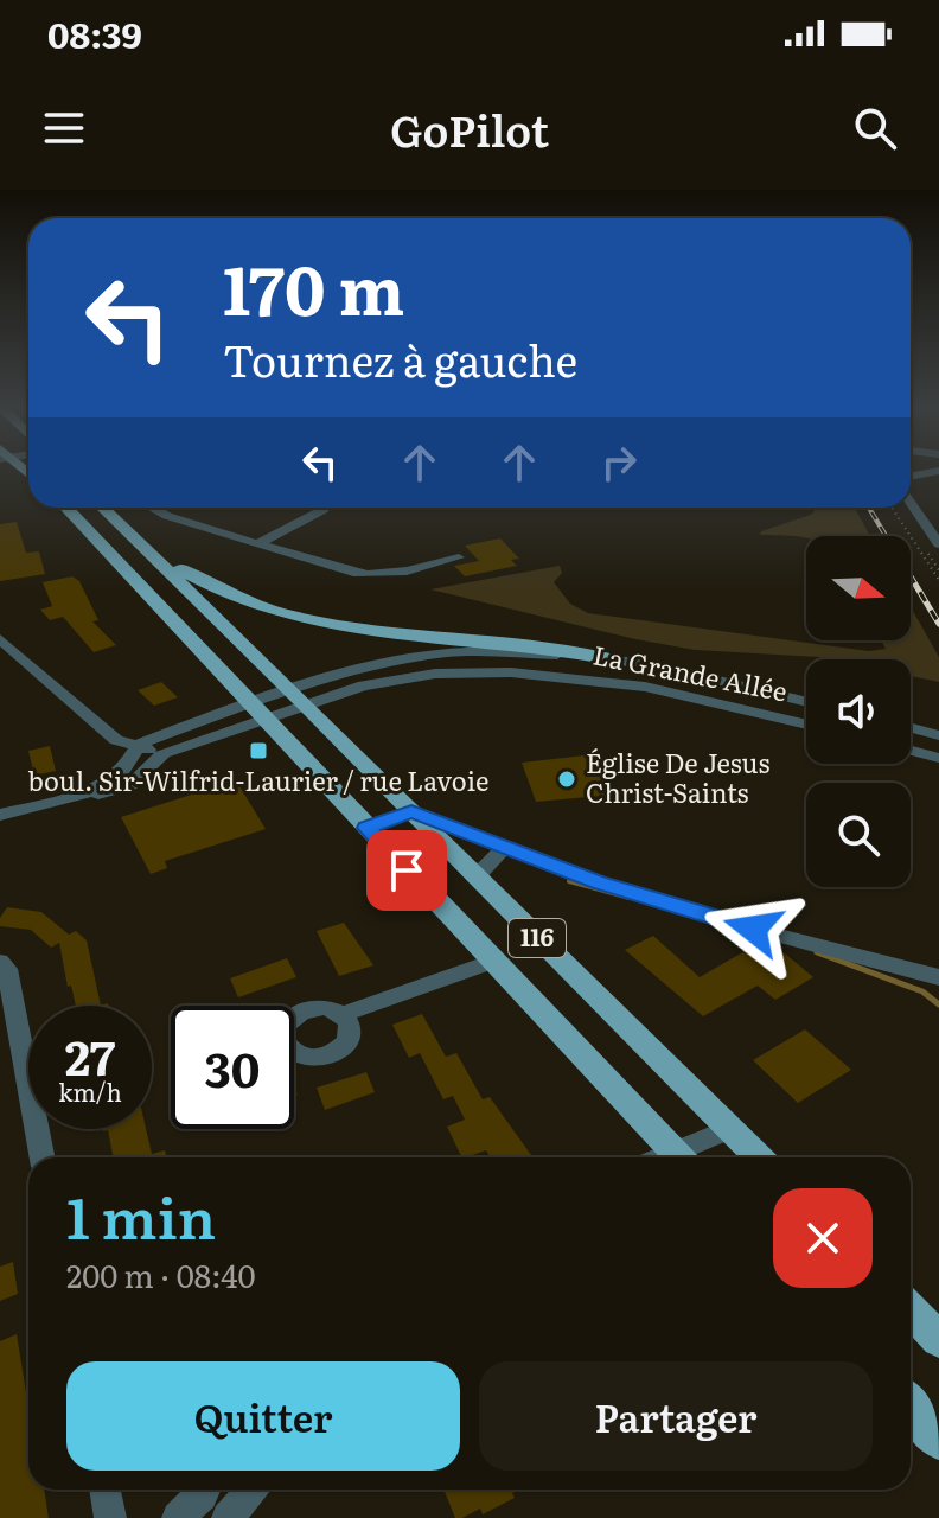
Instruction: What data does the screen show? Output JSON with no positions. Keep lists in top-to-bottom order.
{
  "streets": {
    "main road": ["116"],
    "street": ["La Grande Allée"]
  },
  "crossings": [
    ["La Grande Allée", "116"]
  ],
  "places": {
    "transit": ["boul. Sir-Wilfrid-Laurier / rue Lavoie"],
    "other": ["Église De Jesus Christ-Saints"]
  },
  "north": "right",
  "page": {
    "status": "08:39",
    "header": "GoPilot",
    "turn": ["170 m", "Tournez à gauche"],
    "speed": "27 km/h",
    "limit": "30",
    "heading": ["1 min", "200 m · 08:40"],
    "buttons": ["Quitter", "Partager"]
  }
}
